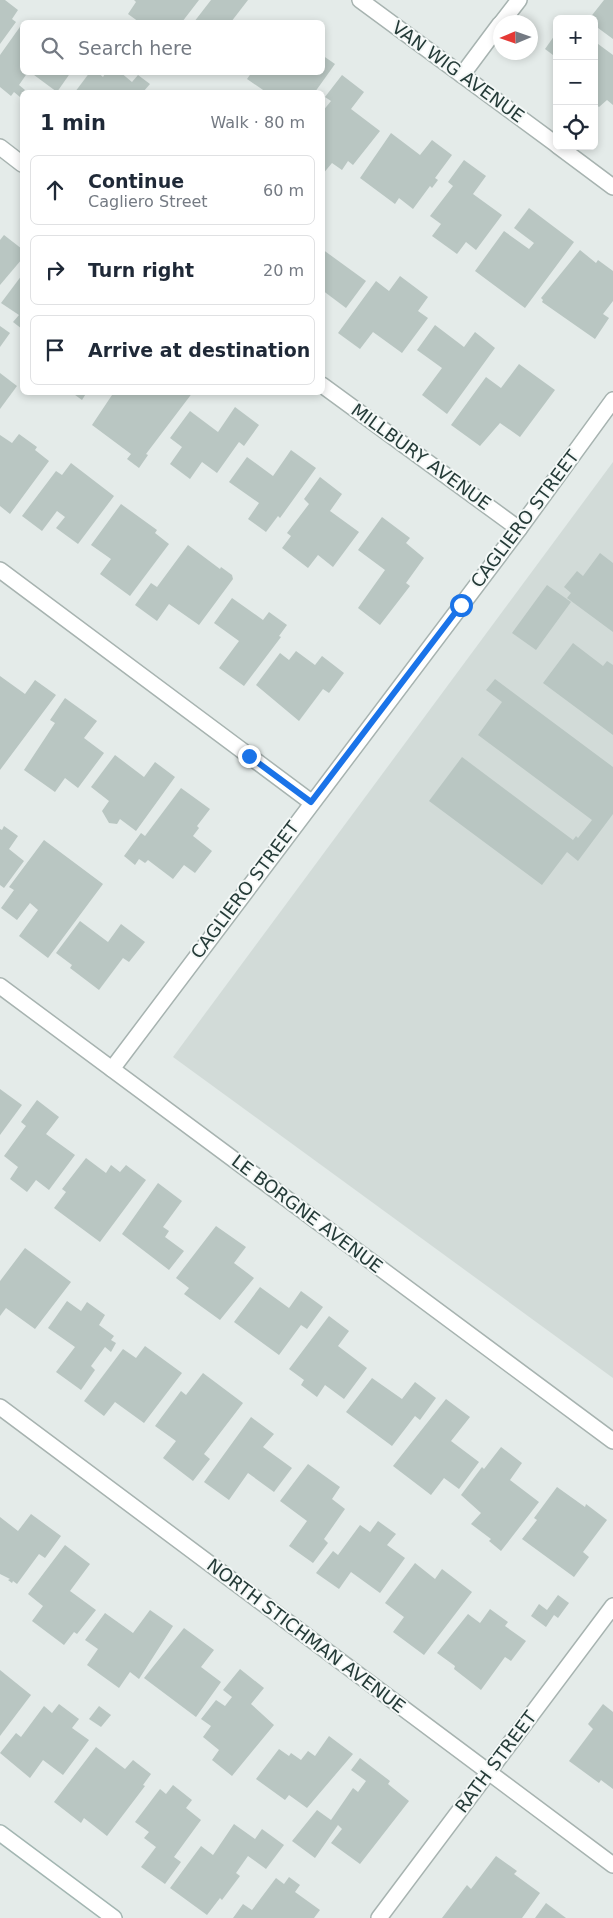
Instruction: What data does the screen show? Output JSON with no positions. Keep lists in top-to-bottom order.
{
  "streets": {
    "street": [
      "VAN WIG AVENUE",
      "MILLBURY AVENUE",
      "CAGLIERO STREET",
      "LE BORGNE AVENUE",
      "NORTH STICHMAN AVENUE",
      "RATH STREET"
    ]
  },
  "crossings": [
    ["MILLBURY AVENUE", "CAGLIERO STREET"],
    ["CAGLIERO STREET", "LE BORGNE AVENUE"],
    ["NORTH STICHMAN AVENUE", "RATH STREET"]
  ],
  "north": "left",
  "page": {
    "map_buttons": ["+", "−"],
    "search": "Search here",
    "heading": ["1 min", "Walk · 80 m"],
    "list": [
      ["Continue", "Cagliero Street", "60 m"],
      ["Turn right", "20 m"],
      "Arrive at destination"
    ]
  }
}
